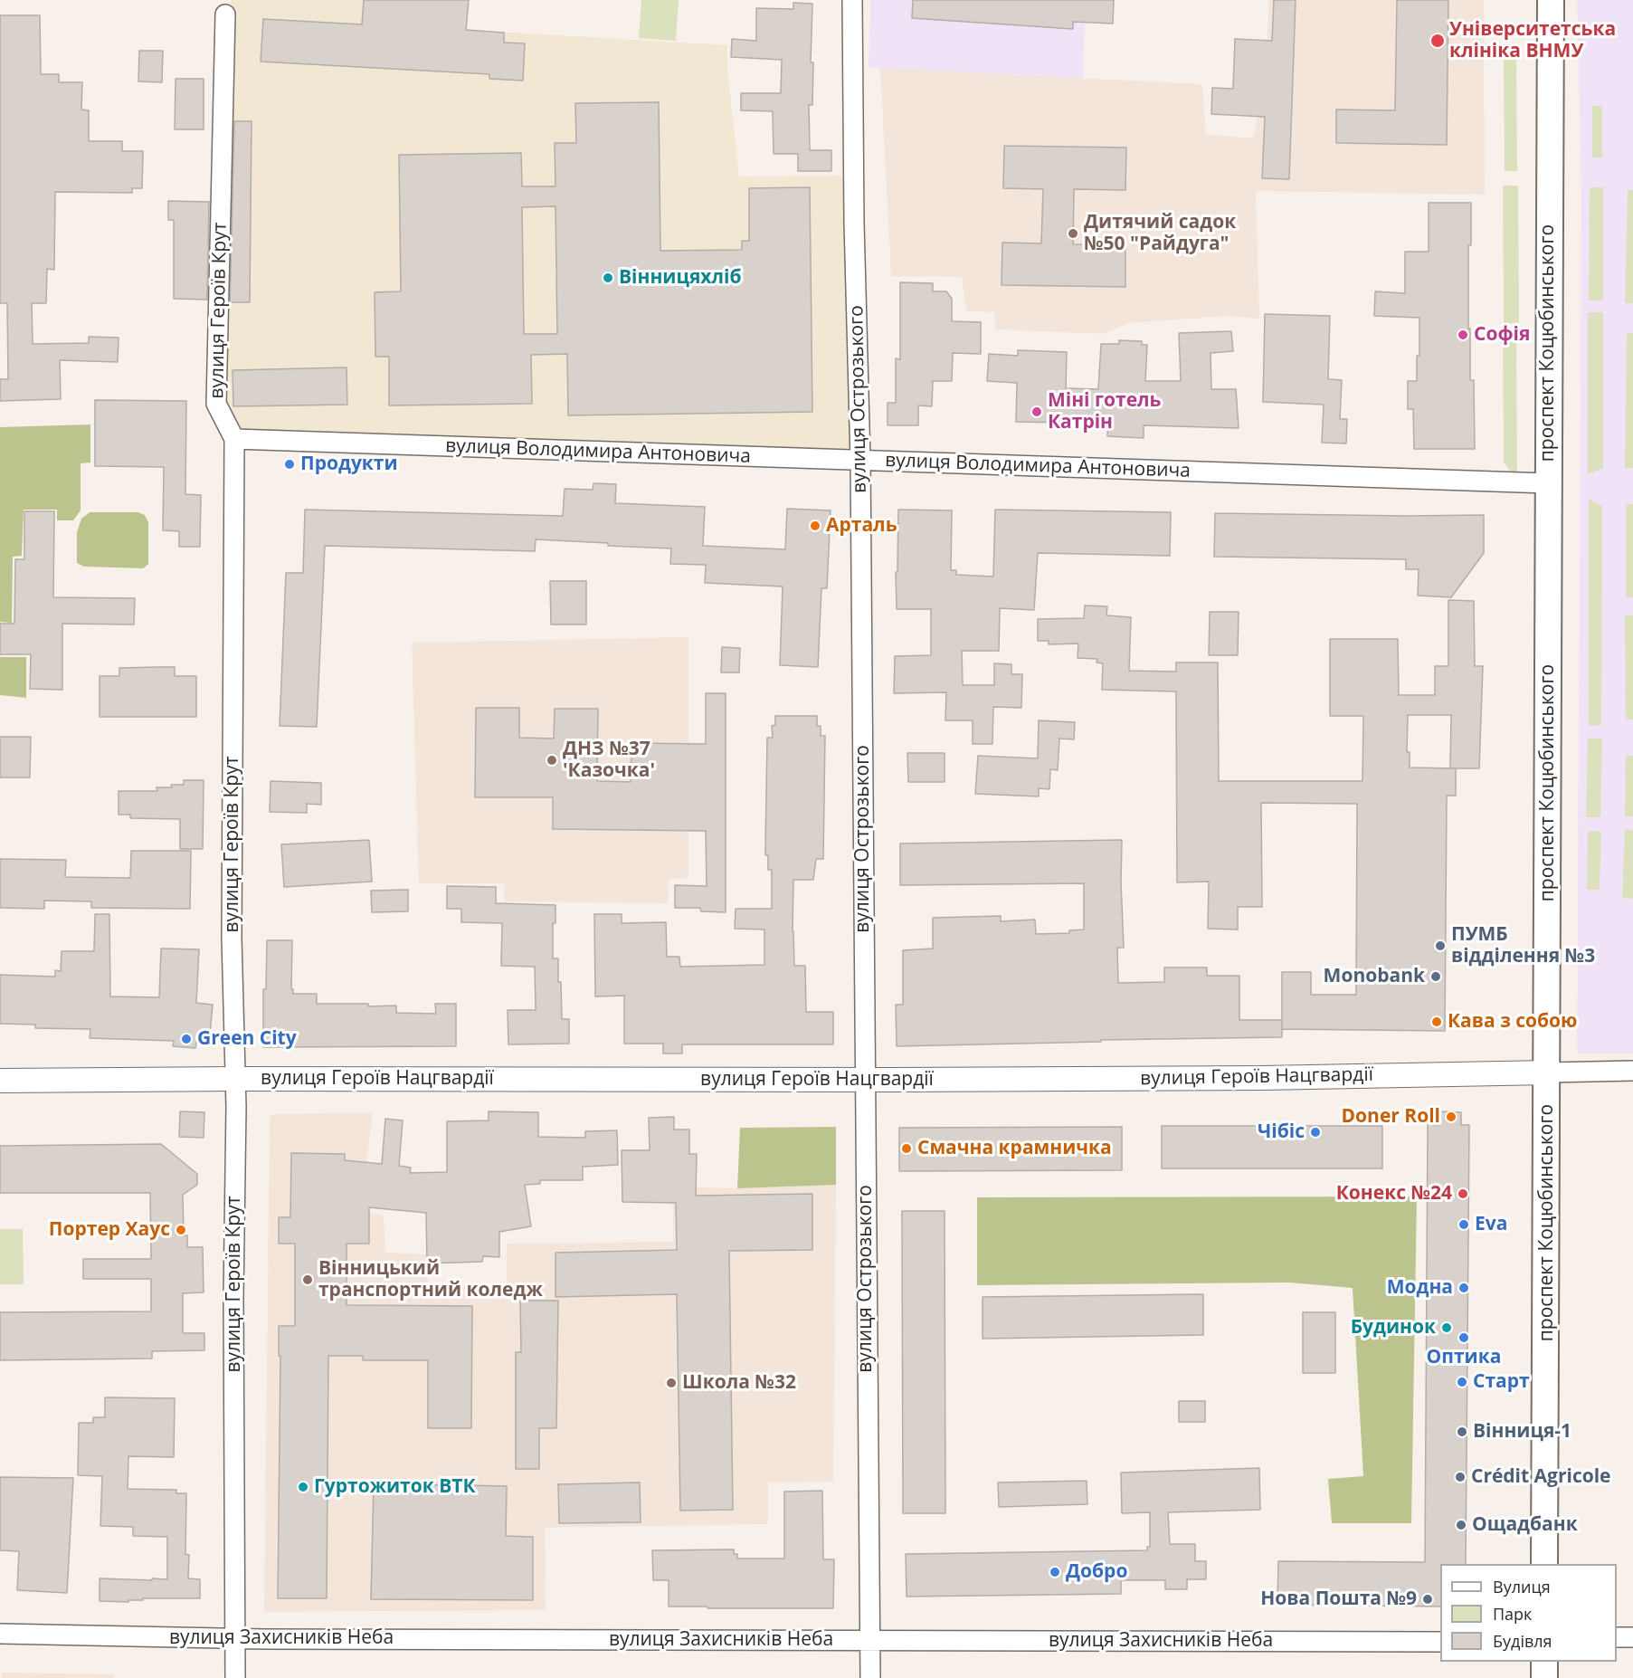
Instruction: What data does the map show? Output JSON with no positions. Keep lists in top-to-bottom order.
{
  "streets": {
    "main road": ["проспект Коцюбинського"],
    "street": [
      "вулиця Героїв Крут",
      "вулиця Острозького",
      "вулиця Володимира Антоновича",
      "вулиця Героїв Нацгвардії",
      "вулиця Захисників Неба"
    ]
  },
  "crossings": [
    ["вулиця Героїв Крут", "вулиця Володимира Антоновича"],
    ["вулиця Героїв Крут", "вулиця Героїв Нацгвардії"],
    ["вулиця Героїв Крут", "вулиця Захисників Неба"],
    ["проспект Коцюбинського", "вулиця Володимира Антоновича"],
    ["проспект Коцюбинського", "вулиця Героїв Нацгвардії"],
    ["вулиця Острозького", "вулиця Володимира Антоновича"],
    ["вулиця Острозького", "вулиця Героїв Нацгвардії"],
    ["вулиця Острозького", "вулиця Захисників Неба"]
  ],
  "places": [
    "Університетська клініка ВНМУ",
    "Дитячий садок №50 \"Райдуга\"",
    "Вінницяхліб",
    "Софія",
    "Міні готель Катрін",
    "Продукти",
    "Арталь",
    "ДНЗ №37 'Казочка'",
    "ПУМБ відділення №3",
    "Monobank",
    "Кава з собою",
    "Green City",
    "Doner Roll",
    "Чібіс",
    "Смачна крамничка",
    "Конекс №24",
    "Eva",
    "Портер Хаус",
    "Вінницький транспортний коледж",
    "Модна",
    "Будинок",
    "Оптика",
    "Старт",
    "Школа №32",
    "Вінниця-1",
    "Crédit Agricole",
    "Гуртожиток ВТК",
    "Ощадбанк",
    "Добро",
    "Нова Пошта №9"
  ],
  "legend": ["Вулиця", "Парк", "Будівля"]
}
